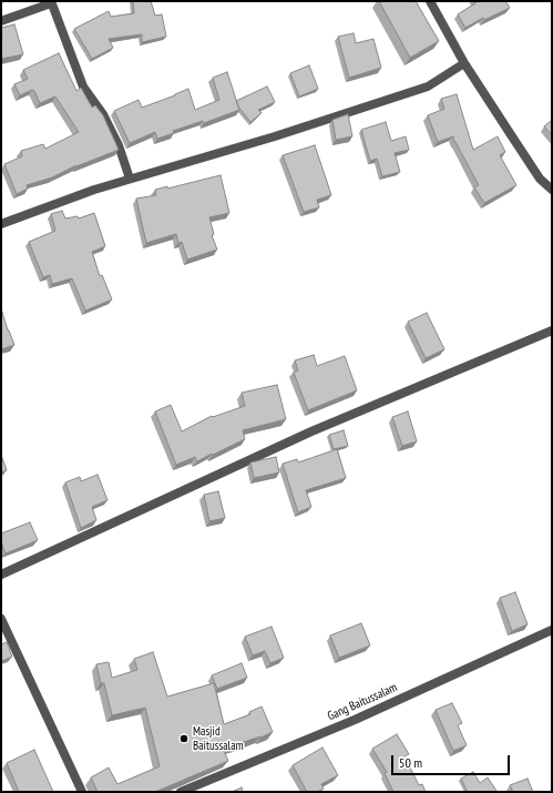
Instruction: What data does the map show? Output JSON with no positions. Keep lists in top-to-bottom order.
{
  "streets": {
    "street": ["Gang Baitussalam"]
  },
  "places": ["Masjid Baitussalam"],
  "scale_bar": "50 m"
}
